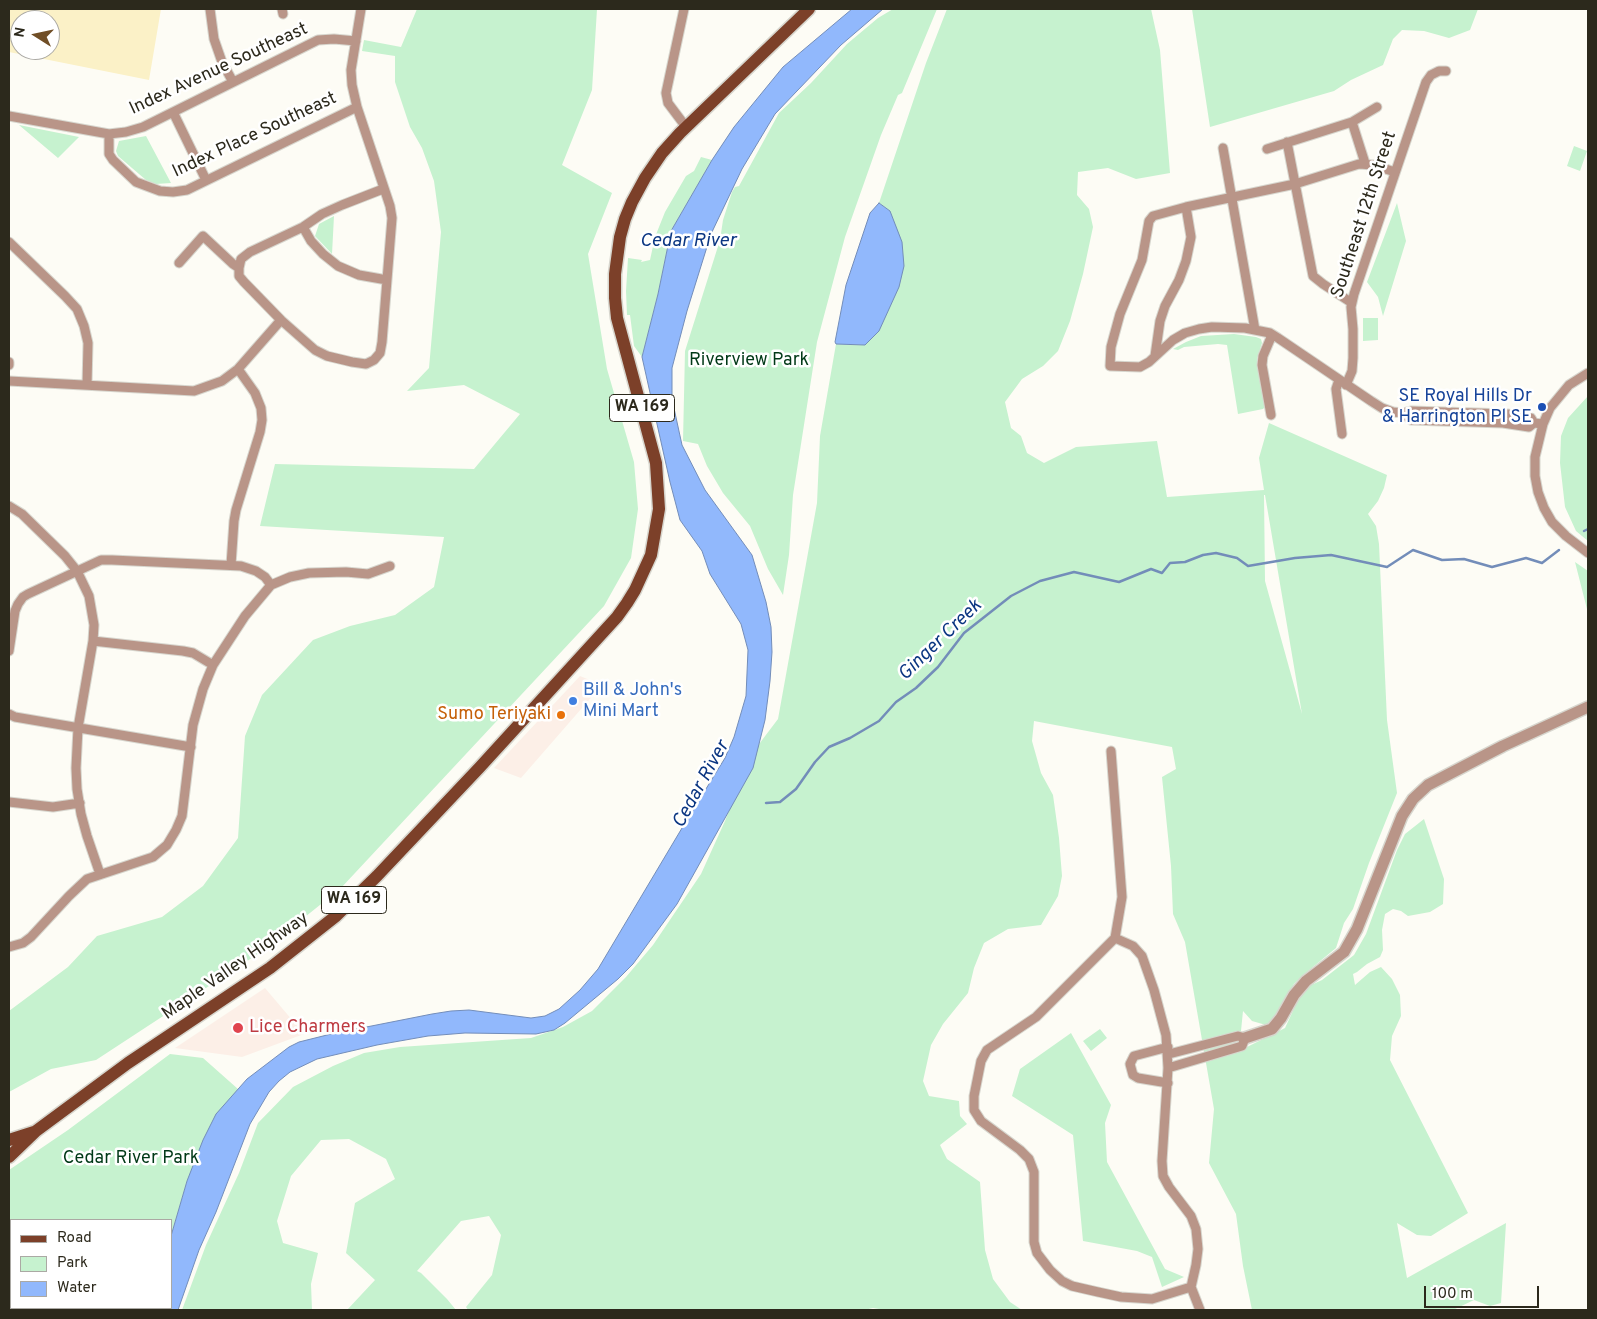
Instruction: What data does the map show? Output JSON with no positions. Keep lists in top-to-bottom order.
{
  "streets": {
    "main road": ["WA 169", "Maple Valley Highway"],
    "street": ["Index Avenue Southeast", "Index Place Southeast", "Southeast 12th Street"]
  },
  "crossings": [
    ["Index Avenue Southeast", "Index Place Southeast"]
  ],
  "water": ["Cedar River", "Ginger Creek"],
  "parks": ["Riverview Park", "Cedar River Park"],
  "places": [
    "SE Royal Hills Dr & Harrington Pl SE",
    "Bill & John's Mini Mart",
    "Sumo Teriyaki",
    "Lice Charmers"
  ],
  "legend": ["Road", "Park", "Water"],
  "scale_bar": "100 m",
  "north": "left"
}
